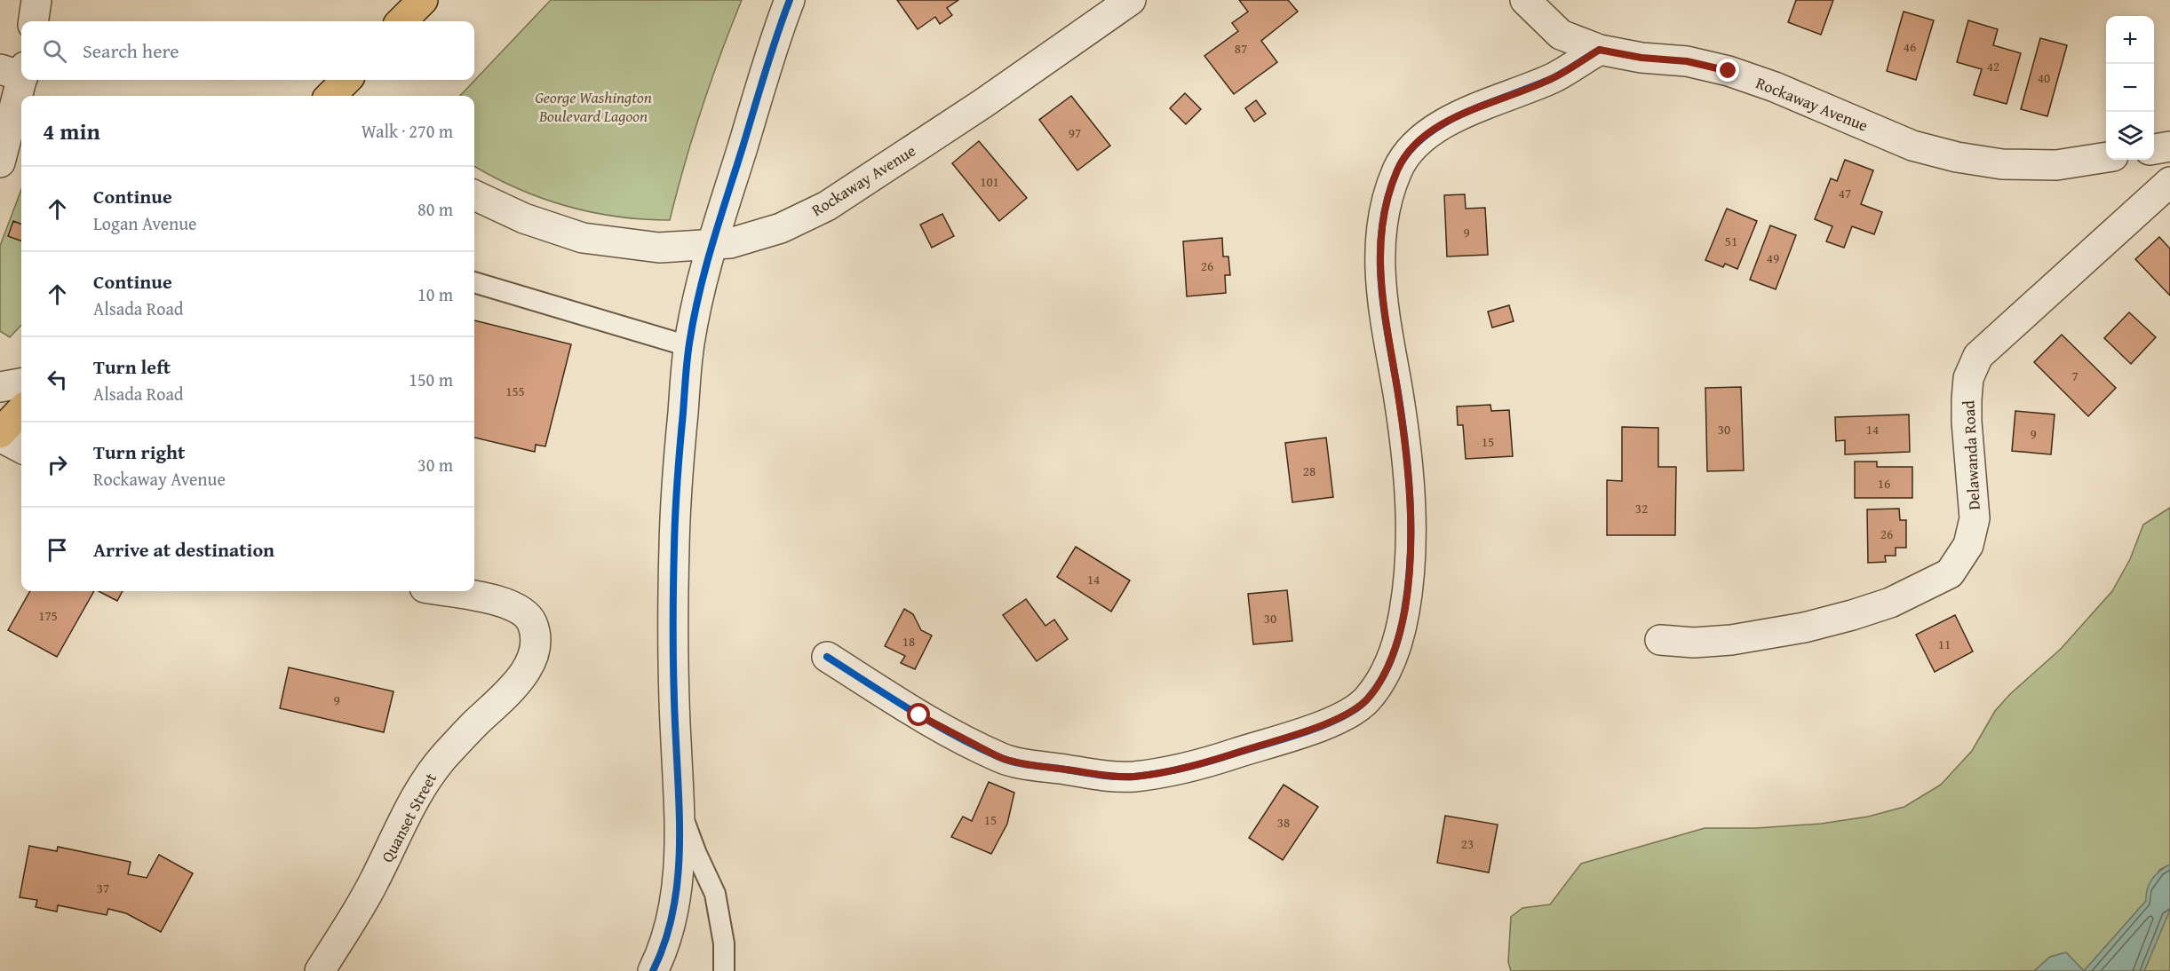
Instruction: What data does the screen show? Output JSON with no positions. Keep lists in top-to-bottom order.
{
  "streets": {
    "street": ["Rockaway Avenue", "Delawanda Road", "Quanset Street"]
  },
  "parks": ["George Washington Boulevard Lagoon"],
  "house_numbers": [
    "46",
    "87",
    "42",
    "40",
    "97",
    "101",
    "47",
    "9",
    "51",
    "49",
    "26",
    "7",
    "155",
    "30",
    "14",
    "9",
    "15",
    "28",
    "16",
    "32",
    "26",
    "14",
    "175",
    "30",
    "18",
    "11",
    "9",
    "15",
    "38",
    "23",
    "37"
  ],
  "page": {
    "map_buttons": ["+", "−"],
    "search": "Search here",
    "heading": ["4 min", "Walk · 270 m"],
    "list": [
      ["Continue", "Logan Avenue", "80 m"],
      ["Continue", "Alsada Road", "10 m"],
      ["Turn left", "Alsada Road", "150 m"],
      ["Turn right", "Rockaway Avenue", "30 m"],
      "Arrive at destination"
    ]
  }
}
